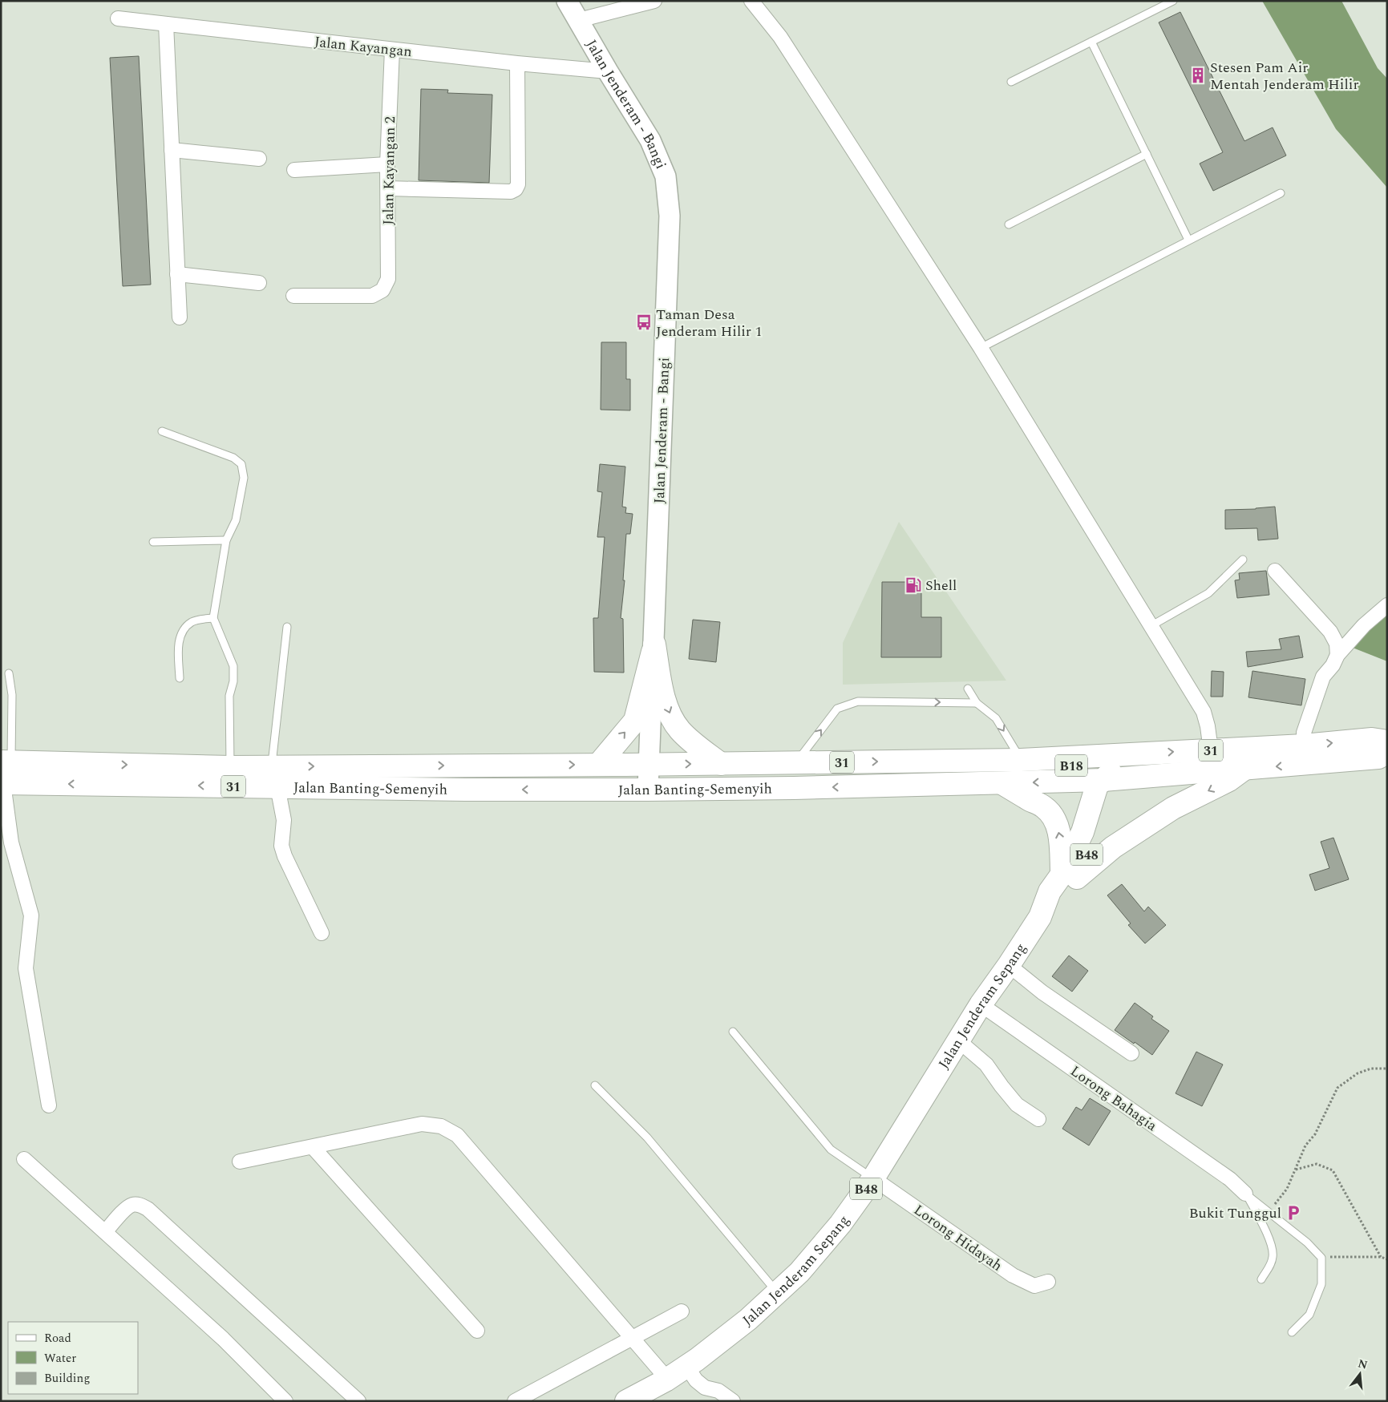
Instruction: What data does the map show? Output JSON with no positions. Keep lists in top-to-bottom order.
{
  "streets": {
    "main road": [
      "Jalan Jenderam - Bangi",
      "31",
      "B18",
      "Jalan Banting-Semenyih",
      "B48",
      "Jalan Jenderam Sepang"
    ],
    "street": [
      "Jalan Kayangan",
      "Jalan Kayangan 2",
      "Lorong Bahagia",
      "Lorong Hidayah"
    ]
  },
  "crossings": [
    ["Jalan Kayangan", "Jalan Jenderam - Bangi"],
    ["Jalan Kayangan", "Jalan Kayangan 2"],
    ["Jalan Jenderam - Bangi", "Jalan Banting-Semenyih"],
    ["B18", "Jalan Banting-Semenyih"],
    ["B18", "B48"],
    ["Jalan Banting-Semenyih", "B48"],
    ["B48", "Jalan Jenderam Sepang"],
    ["Jalan Jenderam Sepang", "Lorong Bahagia"],
    ["Jalan Jenderam Sepang", "Lorong Hidayah"]
  ],
  "places": {
    "building": ["Stesen Pam Air Mentah Jenderam Hilir"],
    "bus stop": ["Taman Desa Jenderam Hilir 1"],
    "fuel station": ["Shell"],
    "parking": ["Bukit Tunggul"]
  },
  "legend": ["Road", "Water", "Building"],
  "north": "top"
}
